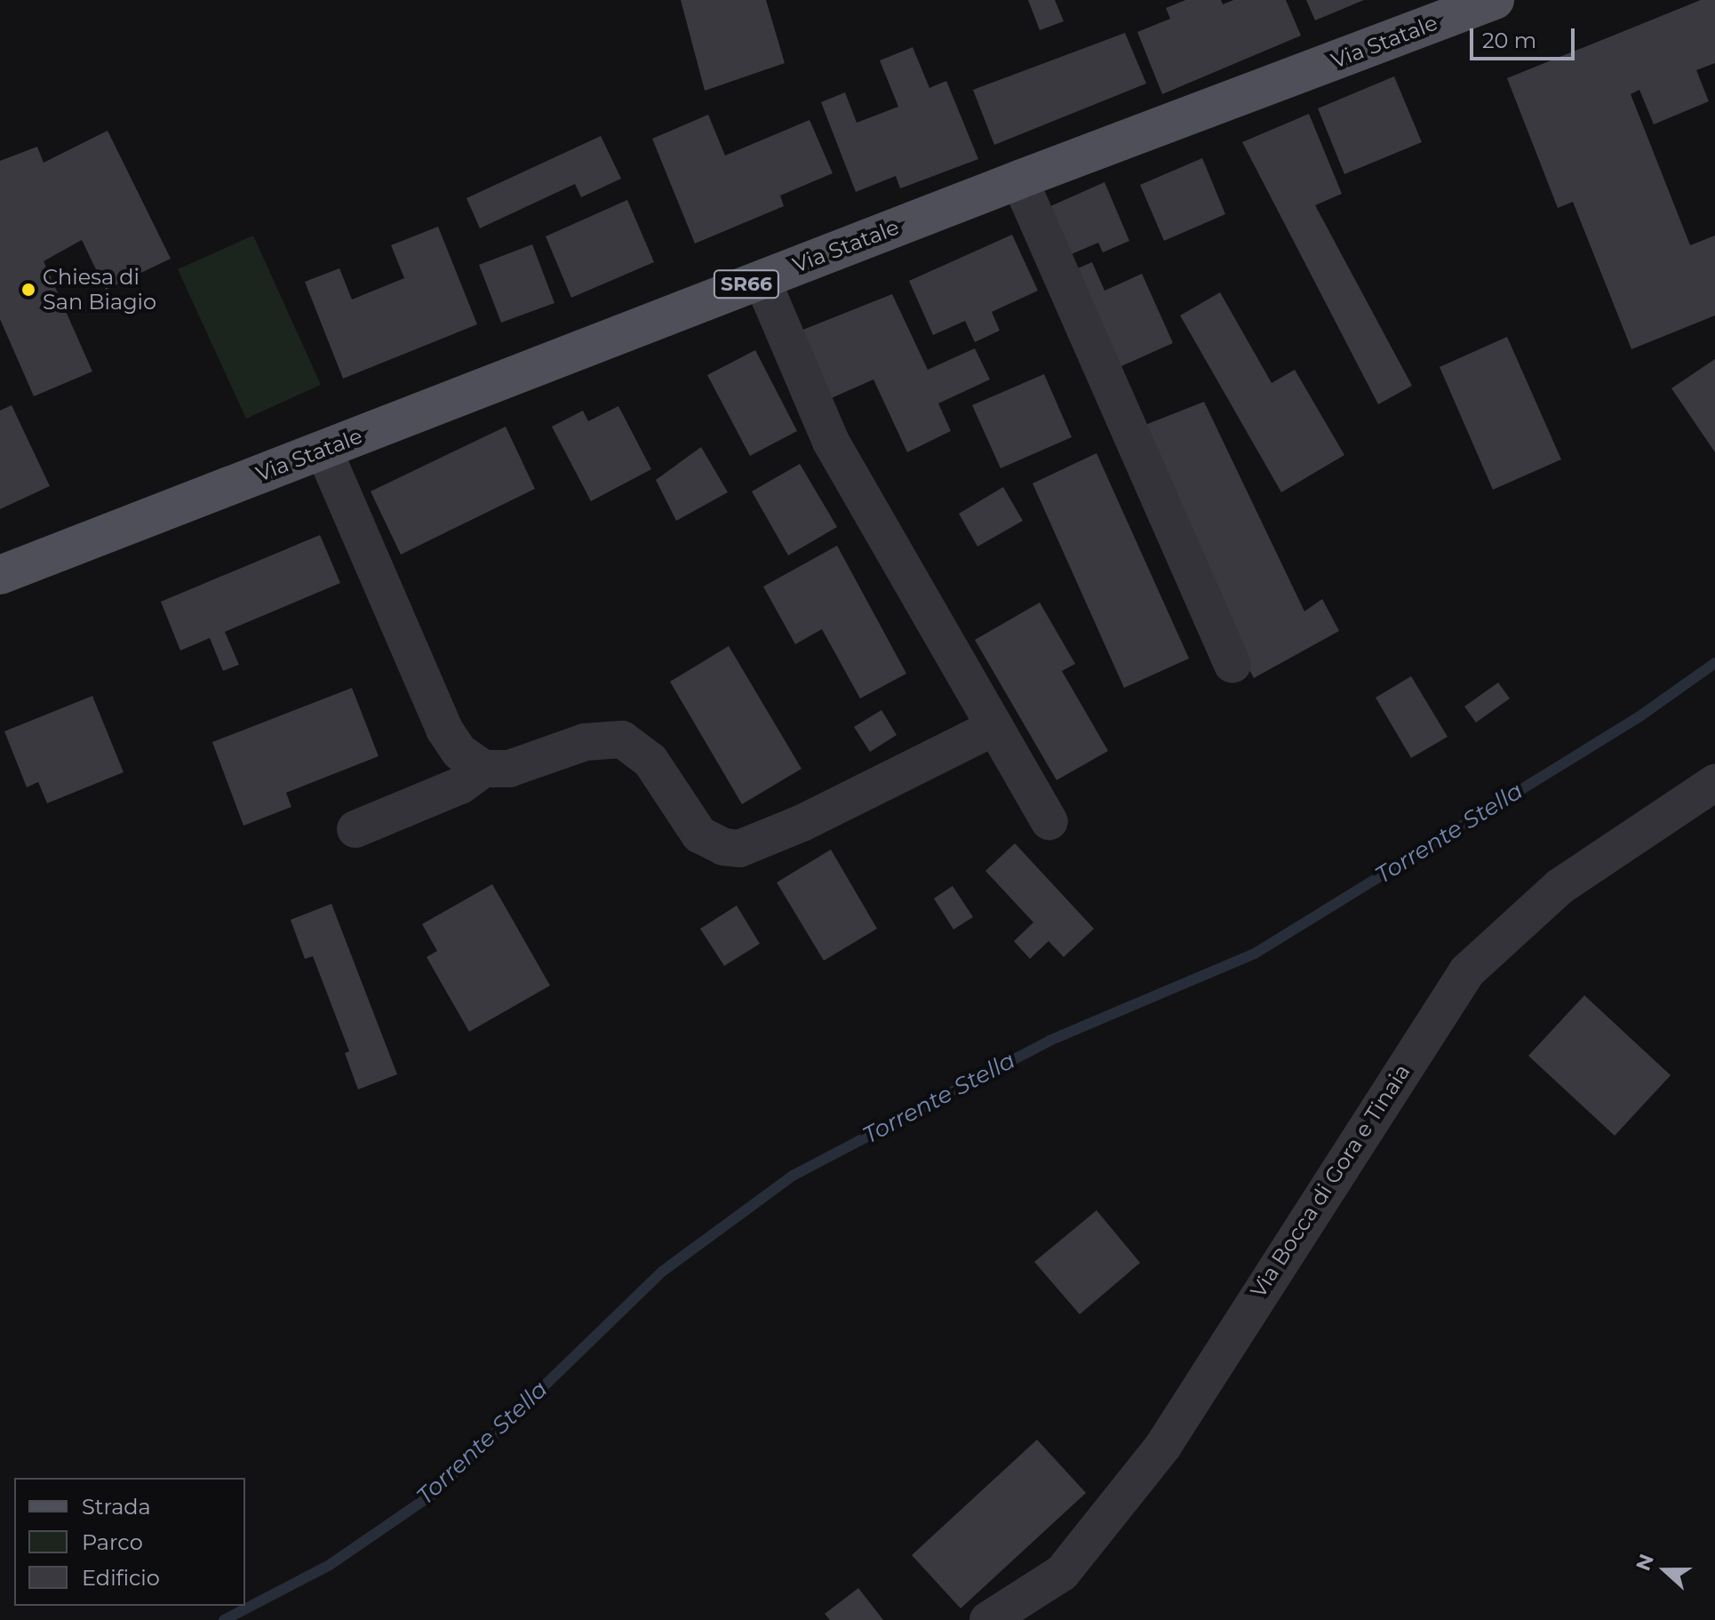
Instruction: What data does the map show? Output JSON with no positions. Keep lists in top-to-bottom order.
{
  "streets": {
    "main road": ["Via Statale", "SR66"],
    "street": ["Via Bocca di Gora e Tinaia"]
  },
  "water": ["Torrente Stella"],
  "places": ["Chiesa di San Biagio"],
  "legend": ["Strada", "Parco", "Edificio"],
  "scale_bar": "20 m",
  "north": "left"
}
